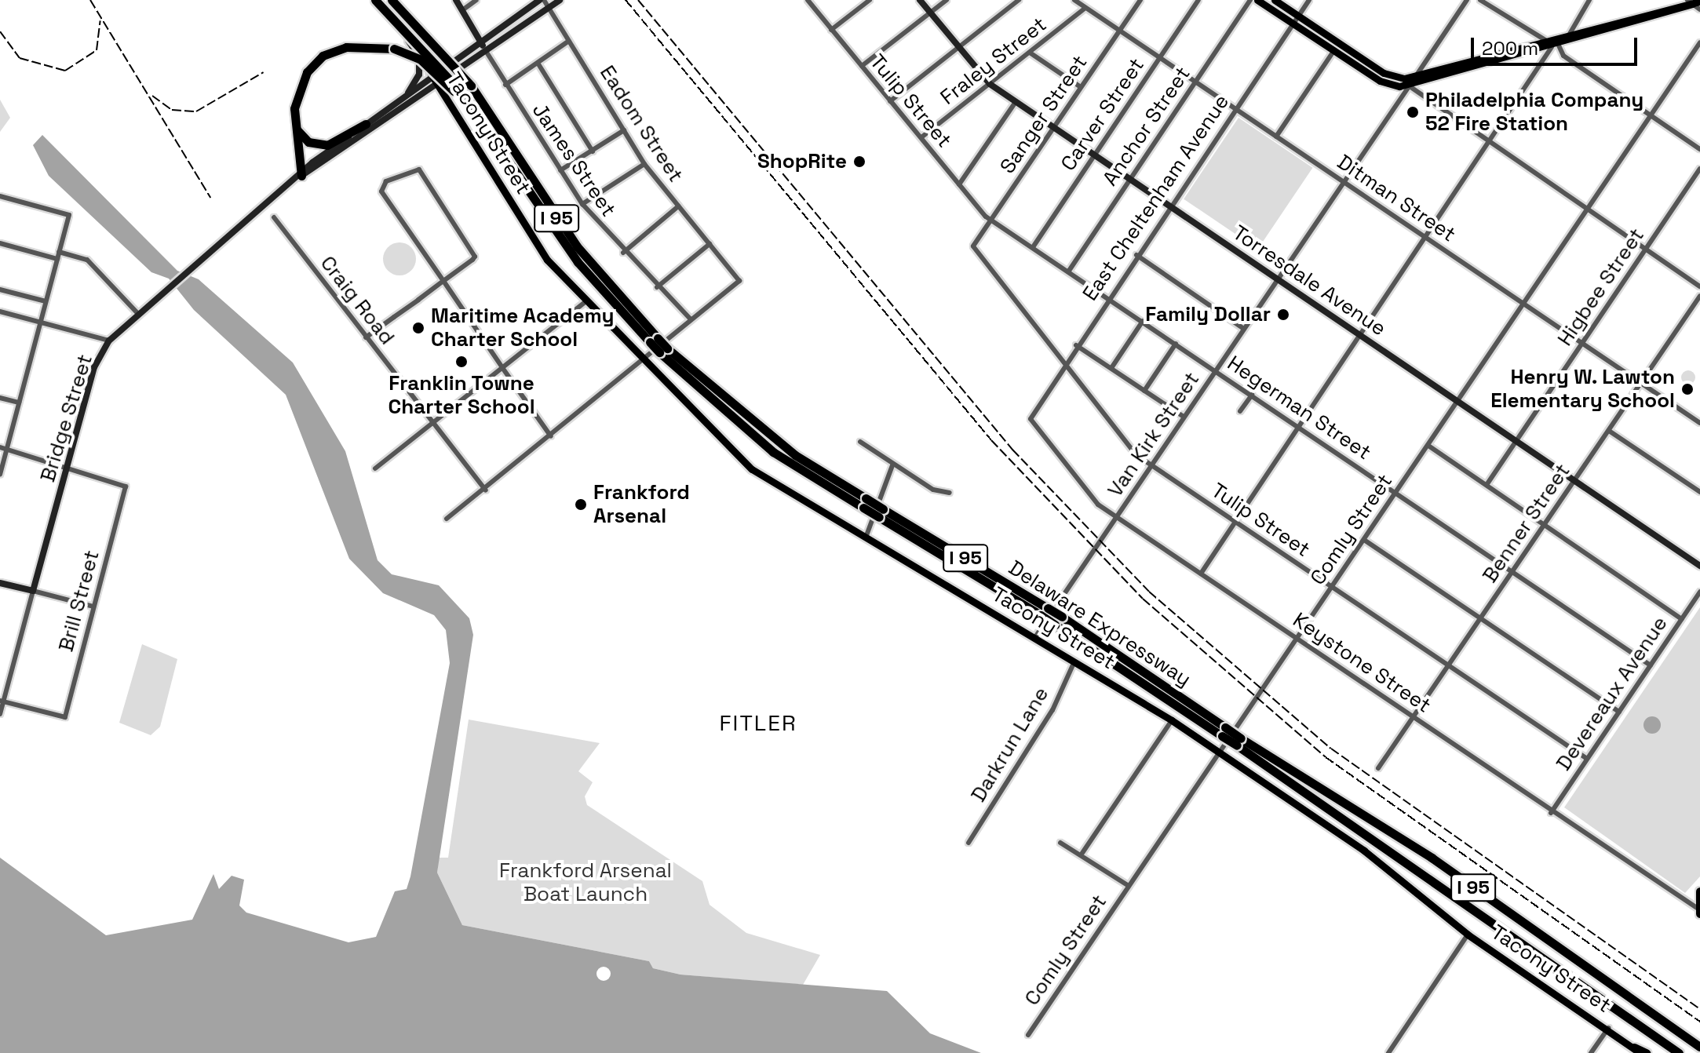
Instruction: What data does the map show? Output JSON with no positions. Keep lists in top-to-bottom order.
{
  "streets": {
    "highway": ["I 95", "Delaware Expressway"],
    "main road": [
      "Tacony Street",
      "James Street",
      "Torresdale Avenue",
      "Bridge Street"
    ],
    "street": [
      "Fraley Street",
      "Tulip Street",
      "Sanger Street",
      "Carver Street",
      "Eadom Street",
      "Anchor Street",
      "East Cheltenham Avenue",
      "Ditman Street",
      "Higbee Street",
      "Craig Road",
      "Hegerman Street",
      "Van Kirk Street",
      "Benner Street",
      "Comly Street",
      "Brill Street",
      "Keystone Street",
      "Devereaux Avenue",
      "Darkrun Lane"
    ]
  },
  "crossings": [
    ["Fraley Street", "Tulip Street"],
    ["Fraley Street", "Ditman Street"],
    ["Fraley Street", "Torresdale Avenue"],
    ["Tulip Street", "Sanger Street"],
    ["Tulip Street", "East Cheltenham Avenue"],
    ["Tulip Street", "Hegerman Street"],
    ["Tulip Street", "Van Kirk Street"],
    ["Tulip Street", "Benner Street"],
    ["Tulip Street", "Comly Street"],
    ["Tulip Street", "Devereaux Avenue"],
    ["Sanger Street", "Ditman Street"],
    ["Sanger Street", "Torresdale Avenue"],
    ["Sanger Street", "Hegerman Street"],
    ["Carver Street", "Ditman Street"],
    ["Carver Street", "Torresdale Avenue"],
    ["Carver Street", "Hegerman Street"],
    ["Eadom Street", "James Street"],
    ["Eadom Street", "Bridge Street"],
    ["Anchor Street", "Ditman Street"],
    ["Anchor Street", "Torresdale Avenue"],
    ["Anchor Street", "Hegerman Street"],
    ["Tacony Street", "Bridge Street"],
    ["Tacony Street", "Van Kirk Street"],
    ["Tacony Street", "Comly Street"],
    ["Tacony Street", "Darkrun Lane"],
    ["James Street", "Bridge Street"],
    ["East Cheltenham Avenue", "Ditman Street"],
    ["East Cheltenham Avenue", "Torresdale Avenue"],
    ["East Cheltenham Avenue", "Hegerman Street"],
    ["East Cheltenham Avenue", "Keystone Street"],
    ["Ditman Street", "Higbee Street"],
    ["Ditman Street", "Van Kirk Street"],
    ["Ditman Street", "Benner Street"],
    ["Ditman Street", "Comly Street"],
    ["Torresdale Avenue", "Higbee Street"],
    ["Torresdale Avenue", "Van Kirk Street"],
    ["Torresdale Avenue", "Benner Street"],
    ["Torresdale Avenue", "Comly Street"],
    ["Hegerman Street", "Van Kirk Street"],
    ["Hegerman Street", "Benner Street"],
    ["Hegerman Street", "Comly Street"],
    ["Hegerman Street", "Devereaux Avenue"],
    ["Bridge Street", "Brill Street"],
    ["Van Kirk Street", "Keystone Street"],
    ["Benner Street", "Keystone Street"],
    ["Comly Street", "Keystone Street"],
    ["Keystone Street", "Devereaux Avenue"]
  ],
  "districts": ["FITLER"],
  "parks": ["Frankford Arsenal Boat Launch"],
  "places": [
    "Philadelphia Company 52 Fire Station",
    "ShopRite",
    "Family Dollar",
    "Maritime Academy Charter School",
    "Franklin Towne Charter School",
    "Henry W. Lawton Elementary School",
    "Frankford Arsenal"
  ],
  "scale_bar": "200 m"
}
